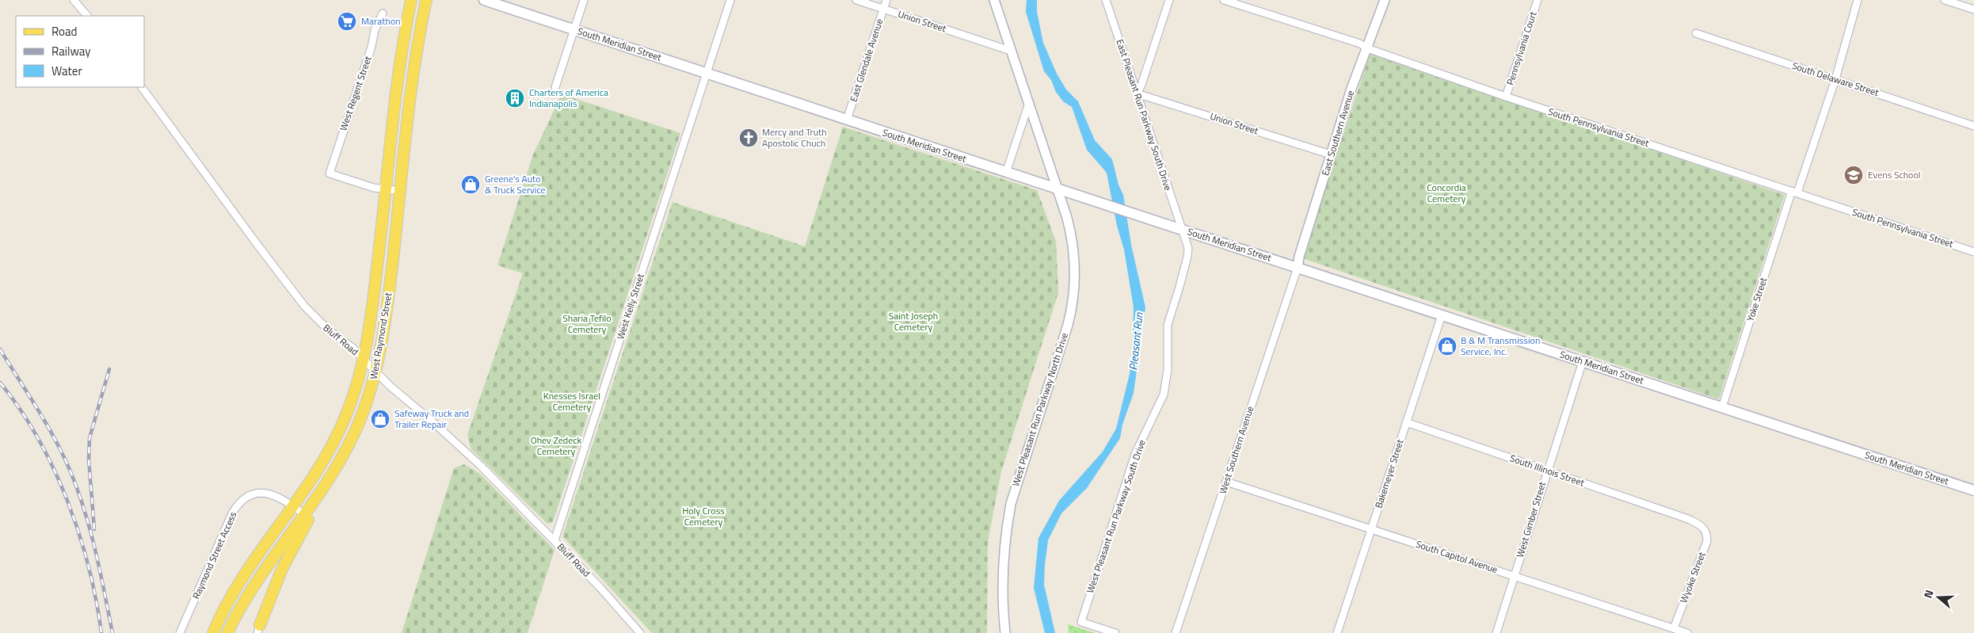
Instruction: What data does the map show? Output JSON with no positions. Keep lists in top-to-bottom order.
{
  "streets": {
    "main road": ["South Meridian Street", "West Raymond Street"],
    "street": [
      "Union Street",
      "Pennsylvania Court",
      "East Glendale Avenue",
      "South Delaware Street",
      "West Regent Street",
      "East Pleasant Run Parkway South Drive",
      "South Pennsylvania Street",
      "East Southern Avenue",
      "Yoke Street",
      "West Kelly Street",
      "Bluff Road",
      "West Pleasant Run Parkway North Drive",
      "West Southern Avenue",
      "South Illinois Street",
      "Bakemeyer Street",
      "West Pleasant Run Parkway South Drive",
      "West Gimber Street",
      "Raymond Street Access",
      "South Capitol Avenue",
      "Wyoke Street"
    ]
  },
  "crossings": [
    ["Union Street", "East Glendale Avenue"],
    ["Union Street", "East Pleasant Run Parkway South Drive"],
    ["Union Street", "East Southern Avenue"],
    ["Union Street", "West Pleasant Run Parkway North Drive"],
    ["South Meridian Street", "East Glendale Avenue"],
    ["South Meridian Street", "East Pleasant Run Parkway South Drive"],
    ["South Meridian Street", "East Southern Avenue"],
    ["South Meridian Street", "Yoke Street"],
    ["South Meridian Street", "West Kelly Street"],
    ["South Meridian Street", "West Pleasant Run Parkway North Drive"],
    ["South Meridian Street", "West Southern Avenue"],
    ["South Meridian Street", "Bakemeyer Street"],
    ["South Meridian Street", "West Pleasant Run Parkway South Drive"],
    ["South Meridian Street", "West Gimber Street"],
    ["Pennsylvania Court", "South Pennsylvania Street"],
    ["South Delaware Street", "Yoke Street"],
    ["West Regent Street", "West Raymond Street"],
    ["East Pleasant Run Parkway South Drive", "West Pleasant Run Parkway South Drive"],
    ["South Pennsylvania Street", "East Southern Avenue"],
    ["South Pennsylvania Street", "Yoke Street"],
    ["East Southern Avenue", "West Southern Avenue"],
    ["West Kelly Street", "Bluff Road"],
    ["West Raymond Street", "Bluff Road"],
    ["West Raymond Street", "Raymond Street Access"],
    ["West Southern Avenue", "South Capitol Avenue"],
    ["South Illinois Street", "Bakemeyer Street"],
    ["South Illinois Street", "West Gimber Street"],
    ["South Illinois Street", "Wyoke Street"],
    ["Bakemeyer Street", "South Capitol Avenue"],
    ["West Gimber Street", "South Capitol Avenue"],
    ["South Capitol Avenue", "Wyoke Street"]
  ],
  "water": ["Pleasant Run"],
  "parks": [
    "Concordia Cemetery",
    "Saint Joseph Cemetery",
    "Sharia Tefilo Cemetery",
    "Knesses Israel Cemetery",
    "Ohev Zedeck Cemetery",
    "Holy Cross Cemetery"
  ],
  "places": {
    "supermarket": ["Marathon"],
    "building": ["Charters of America Indianapolis"],
    "church": ["Mercy and Truth Apostolic Chuch"],
    "school or university": ["Evens School"],
    "shop": ["Greene's Auto & Truck Service", "B & M Transmission Service, Inc.", "Safeway Truck and Trailer Repair"]
  },
  "legend": ["Road", "Railway", "Water"],
  "north": "left"
}
